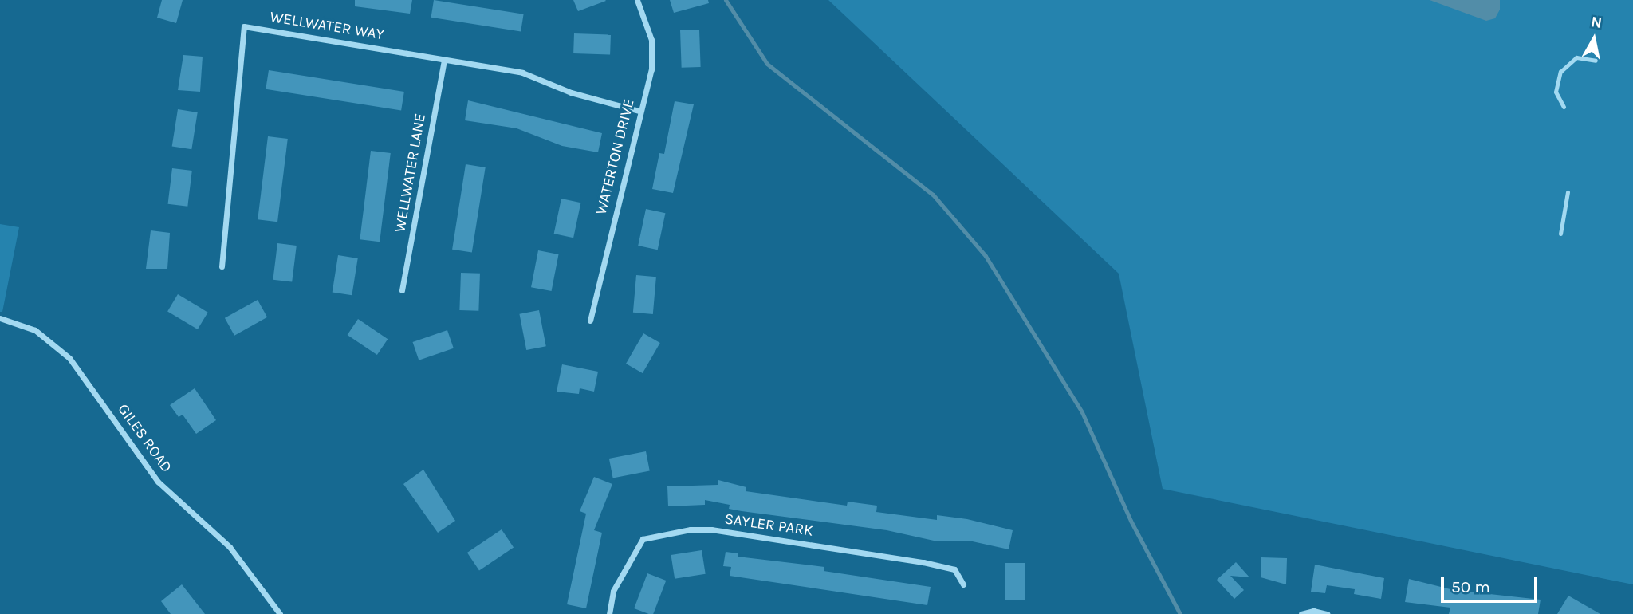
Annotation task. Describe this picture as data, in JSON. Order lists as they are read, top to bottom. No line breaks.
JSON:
{"streets":{"street":["WELLWATER WAY","WATERTON DRIVE","WELLWATER LANE","GILES ROAD","SAYLER PARK"]},"crossings":[["WELLWATER WAY","WATERTON DRIVE"],["WELLWATER WAY","WELLWATER LANE"]],"scale_bar":"50 m","north":"top"}
